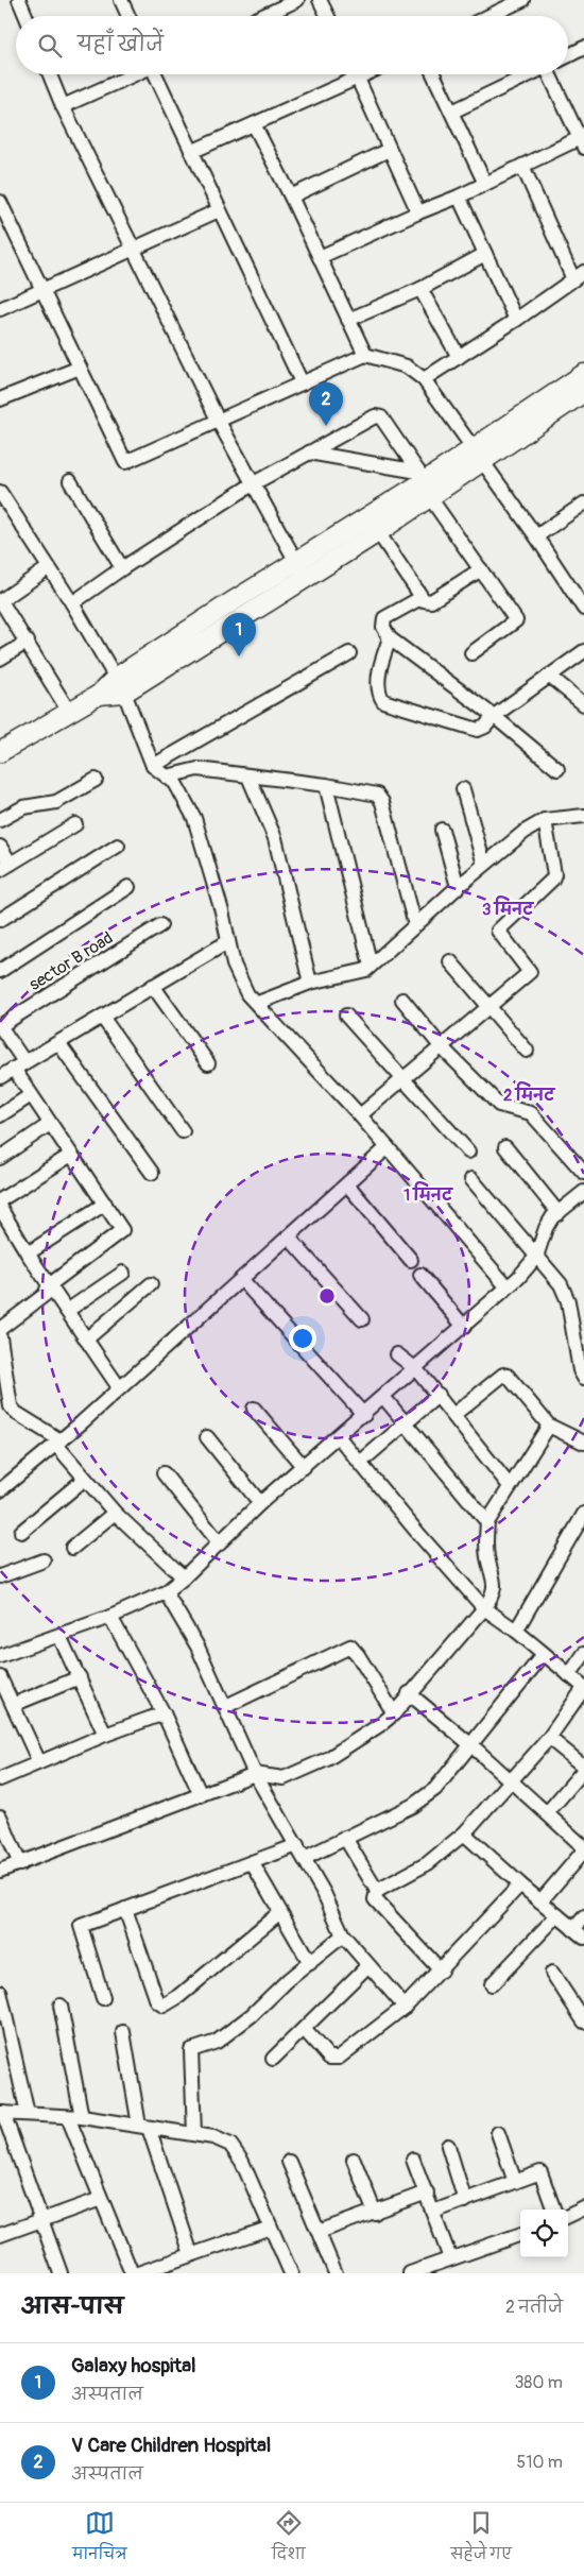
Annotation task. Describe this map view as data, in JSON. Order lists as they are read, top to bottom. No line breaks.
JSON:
{"streets":{"street":["sector B road"]},"page":{"search":"यहाँ खोजें","pins":["2","1"],"heading":["आस-पास","2 नतीजे"],"list":[{"mark":"1","name":"Galaxy hospital","note":"अस्पताल","value":"380 m"},{"mark":"2","name":"V Care Children Hospital","note":"अस्पताल","value":"510 m"}],"nav":["मानचित्र","दिशा","सहेजे गए"]},"rings":["3 मिनट","2 मिनट","1 मिनट"]}
